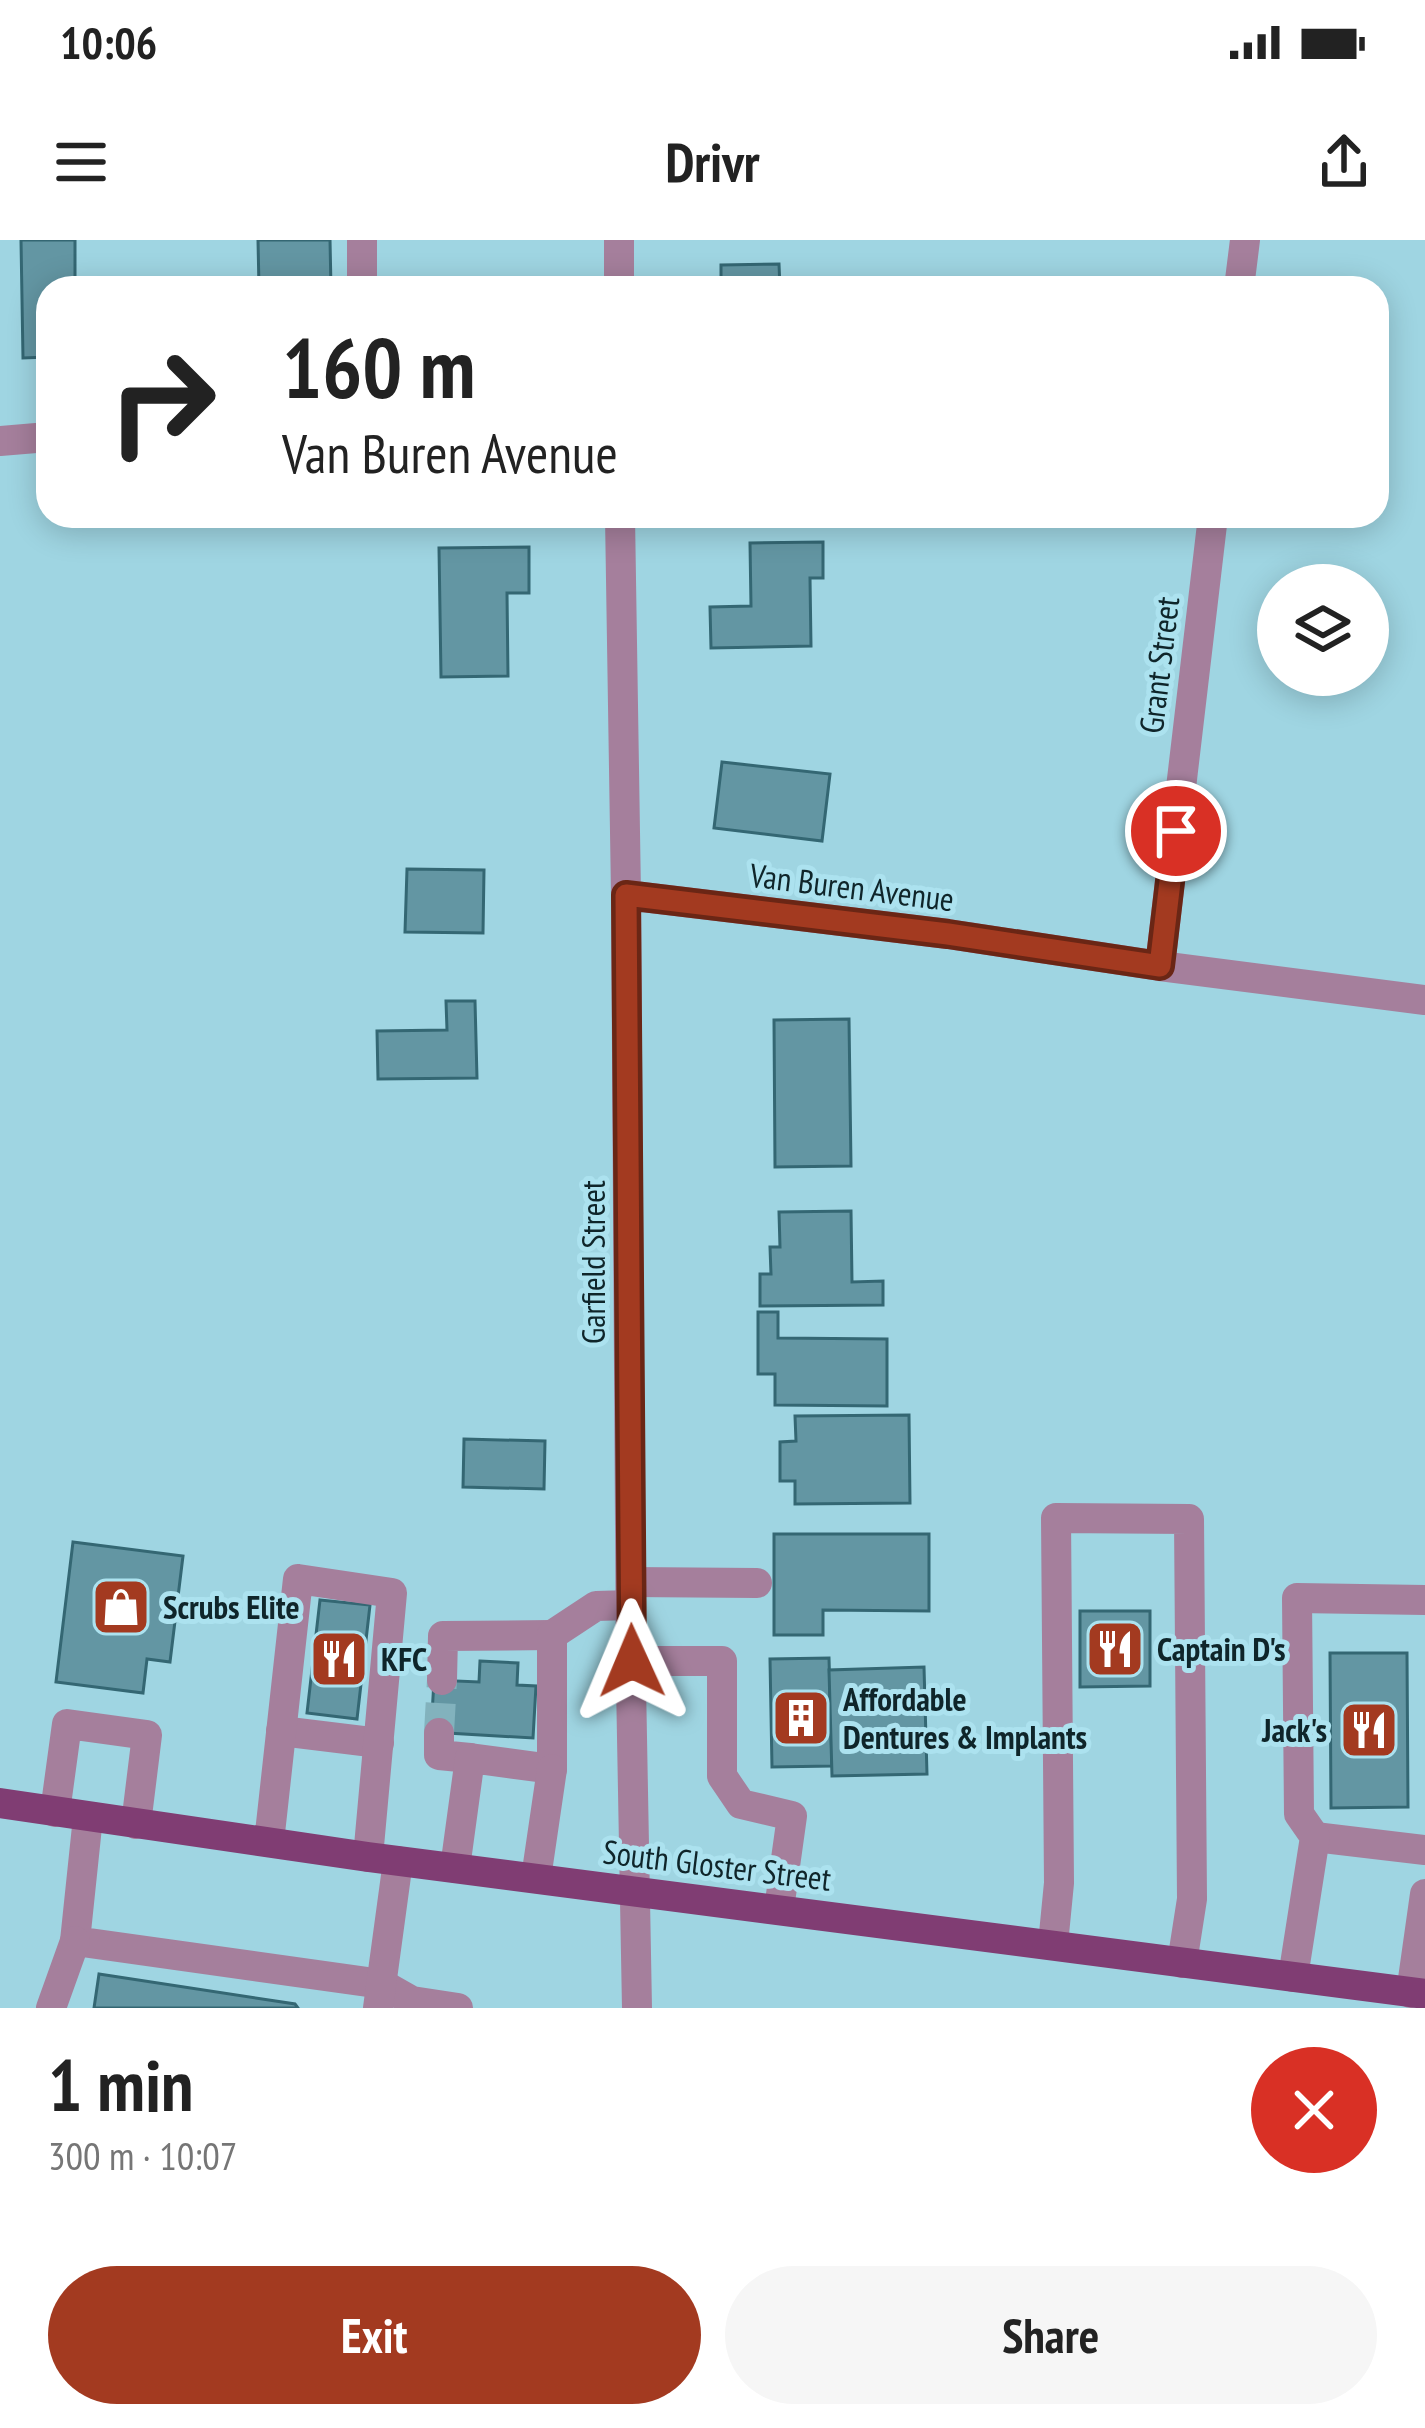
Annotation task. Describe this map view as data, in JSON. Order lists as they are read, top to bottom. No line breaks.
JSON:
{"streets":{"main road":["South Gloster Street"],"street":["Grant Street","Van Buren Avenue","Garfield Street"]},"crossings":[["Grant Street","Van Buren Avenue"],["Van Buren Avenue","Garfield Street"],["Garfield Street","South Gloster Street"]],"places":{"shop":["Scrubs Elite"],"restaurant":["Captain D's","KFC","Jack's"],"building":["Affordable Dentures & Implants"]},"page":{"status":"10:06","header":"Drivr","turn":["160 m","Van Buren Avenue"],"heading":["1 min","300 m · 10:07"],"buttons":["Exit","Share"]}}
